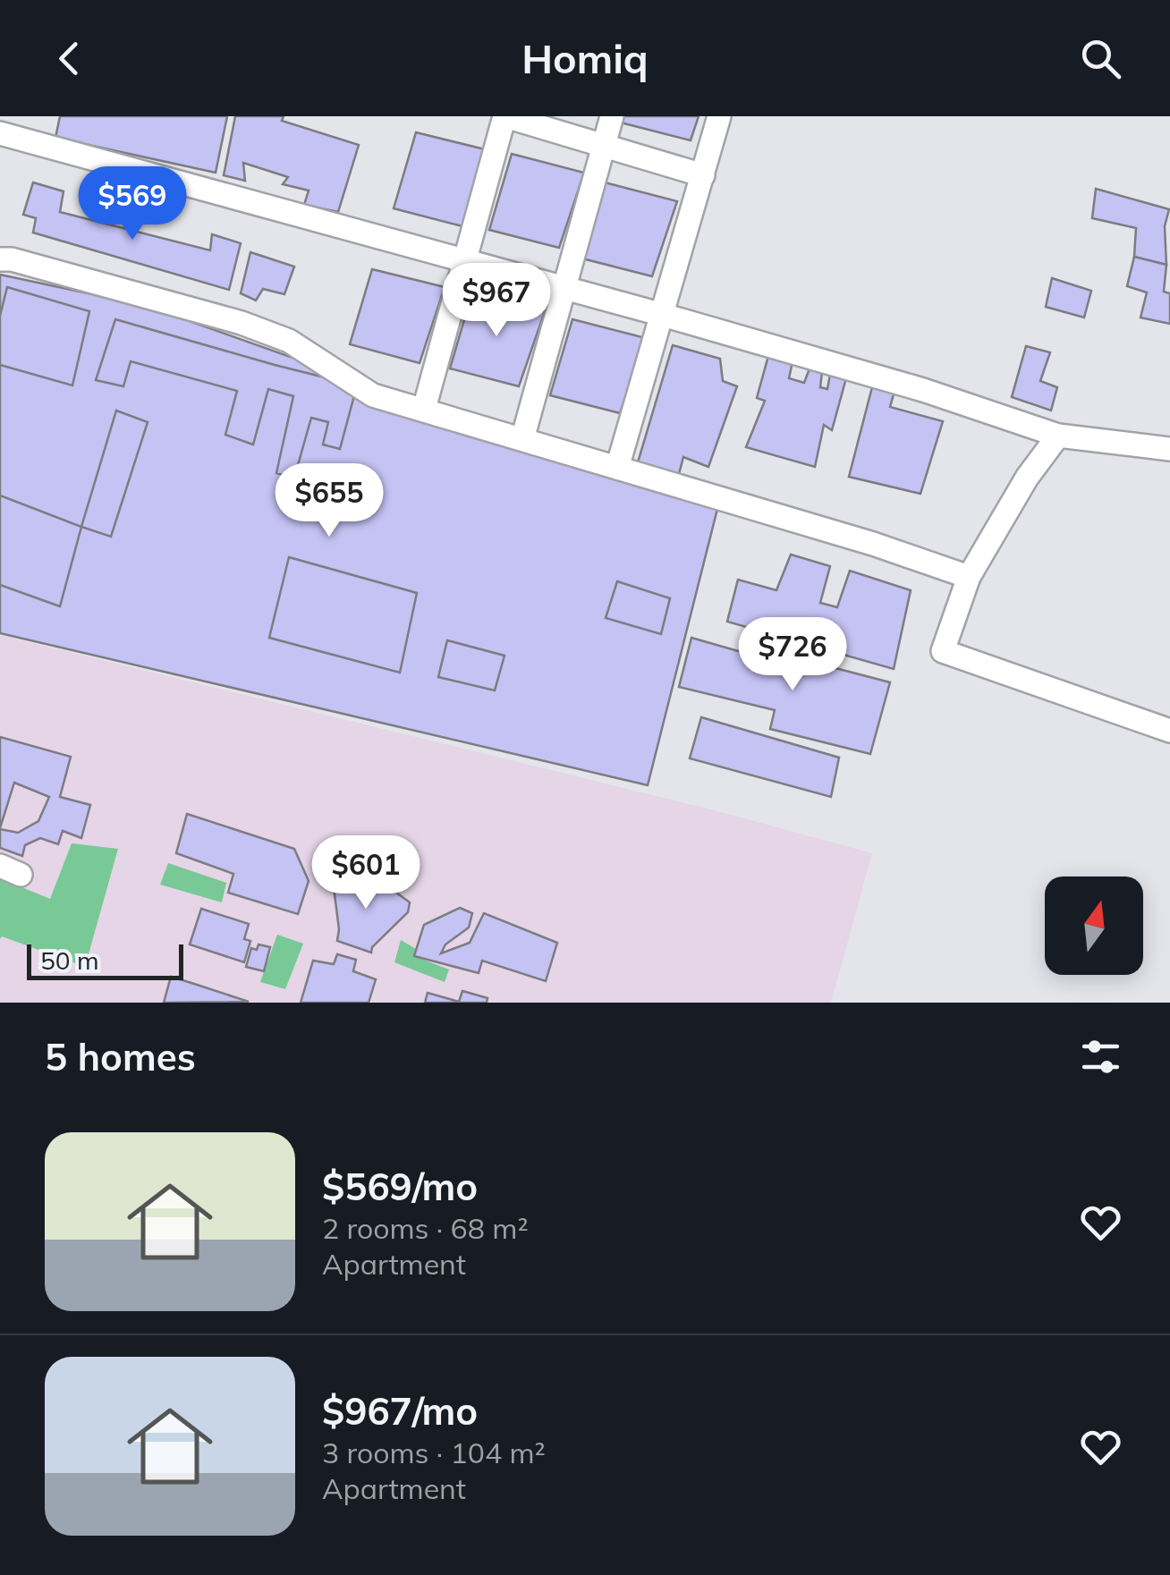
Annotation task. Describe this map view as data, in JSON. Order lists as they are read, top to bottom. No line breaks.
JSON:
{"scale_bar":"50 m","north":"top","page":{"header":"Homiq","price":["$569","$967","$655","$726","$601"],"scale":"50 m","heading":"5 homes","list":[{"name":"$569/mo","note":"2 rooms · 68 m² · Apartment"},{"name":"$967/mo","note":"3 rooms · 104 m² · Apartment"}]}}
